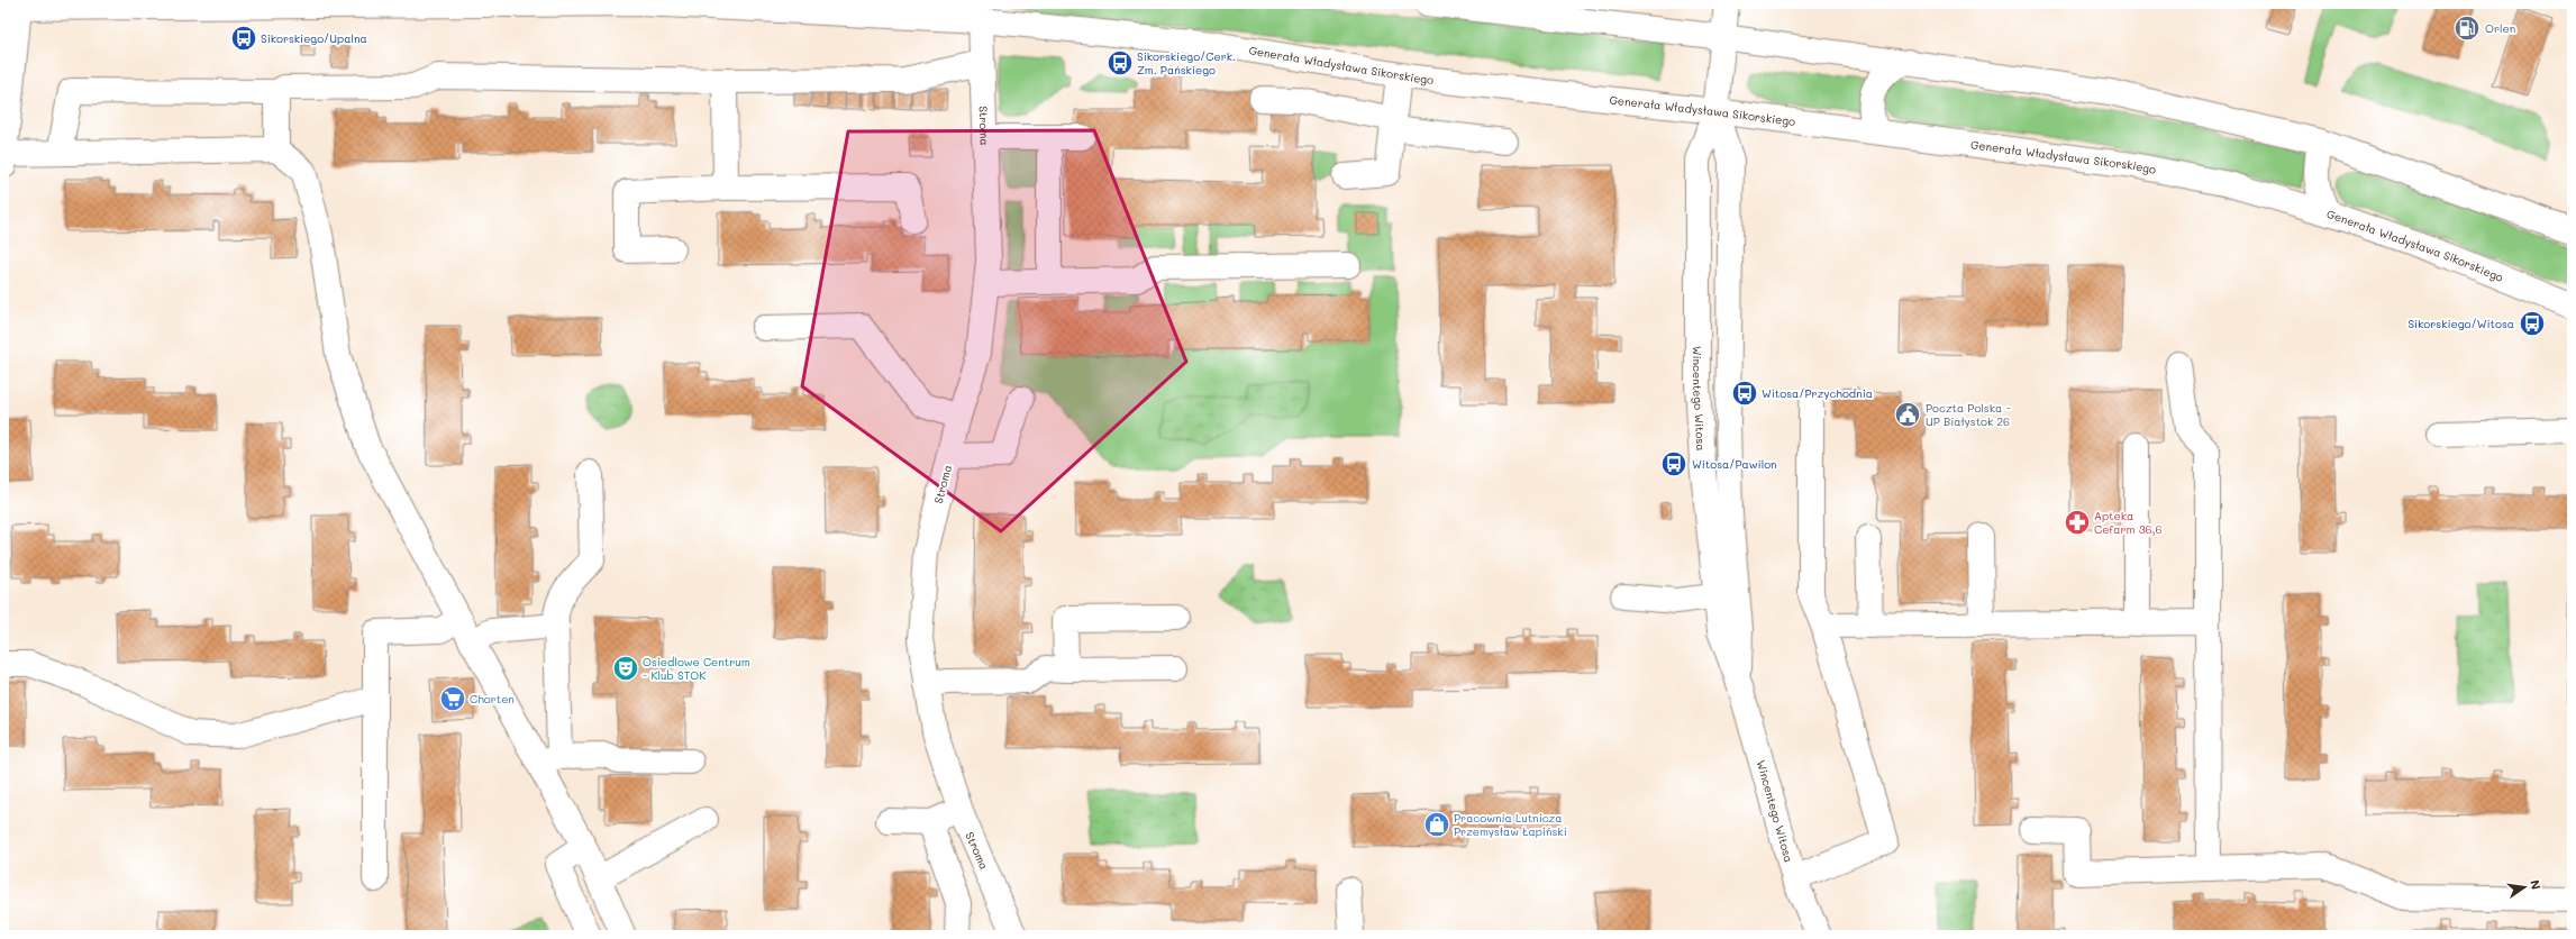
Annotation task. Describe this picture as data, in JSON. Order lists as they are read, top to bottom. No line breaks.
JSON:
{"streets":{"street":["Generała Władysława Sikorskiego","Stroma","Wincentego Witosa"]},"crossings":[["Generała Władysława Sikorskiego","Stroma"],["Generała Władysława Sikorskiego","Wincentego Witosa"]],"places":{"fuel station":["Orlen"],"bus stop":["Sikorskiego/Upalna","Sikorskiego/Cerk. Zm. Pańskiego","Sikorskiego/Witosa","Witosa/Przychodnia","Witosa/Pawilon"],"public building":["Poczta Polska - UP Białystok 26"],"pharmacy":["Apteka Cefarm 36,6"],"theatre":["Osiedlowe Centrum - Klub STOK"],"supermarket":["Chorten"],"shop":["Pracownia Lutnicza Przemysław Łapiński"]},"north":"right"}
